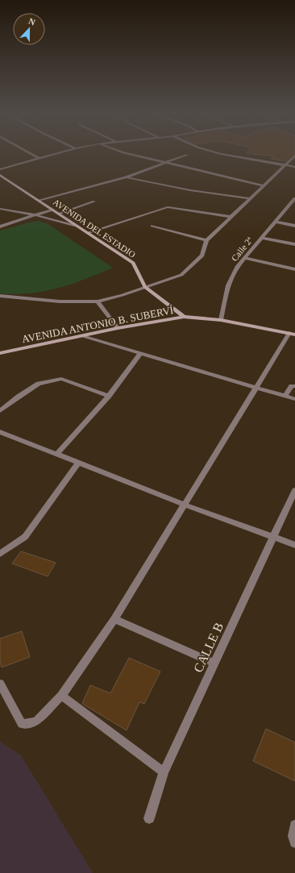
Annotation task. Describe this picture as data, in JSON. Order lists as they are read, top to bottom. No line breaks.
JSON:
{"streets":{"street":["AVENIDA DEL ESTADIO","Calle 2ª","AVENIDA ANTONIO B. SUBERVÍ","CALLE B"]},"crossings":[["AVENIDA DEL ESTADIO","AVENIDA ANTONIO B. SUBERVÍ"],["Calle 2ª","AVENIDA ANTONIO B. SUBERVÍ"]],"north":"top"}
